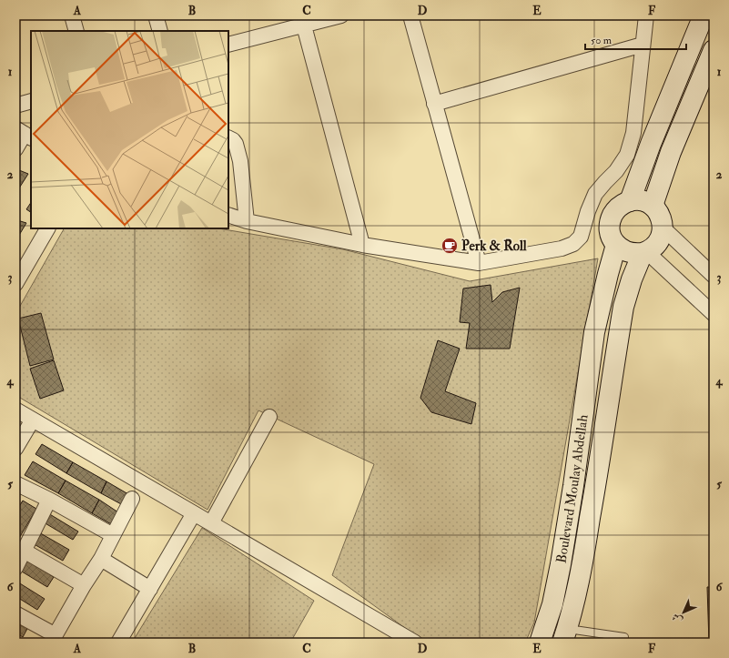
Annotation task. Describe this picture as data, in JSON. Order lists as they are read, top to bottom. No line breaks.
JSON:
{"streets":{"main road":["Boulevard Moulay Abdellah"]},"places":{"cafe":["Perk & Roll"]},"scale_bar":"50 m","north":"bottom left","grid":{"columns":["A","B","C","D","E","F"],"rows":["1","2","3","4","5","6"]}}
